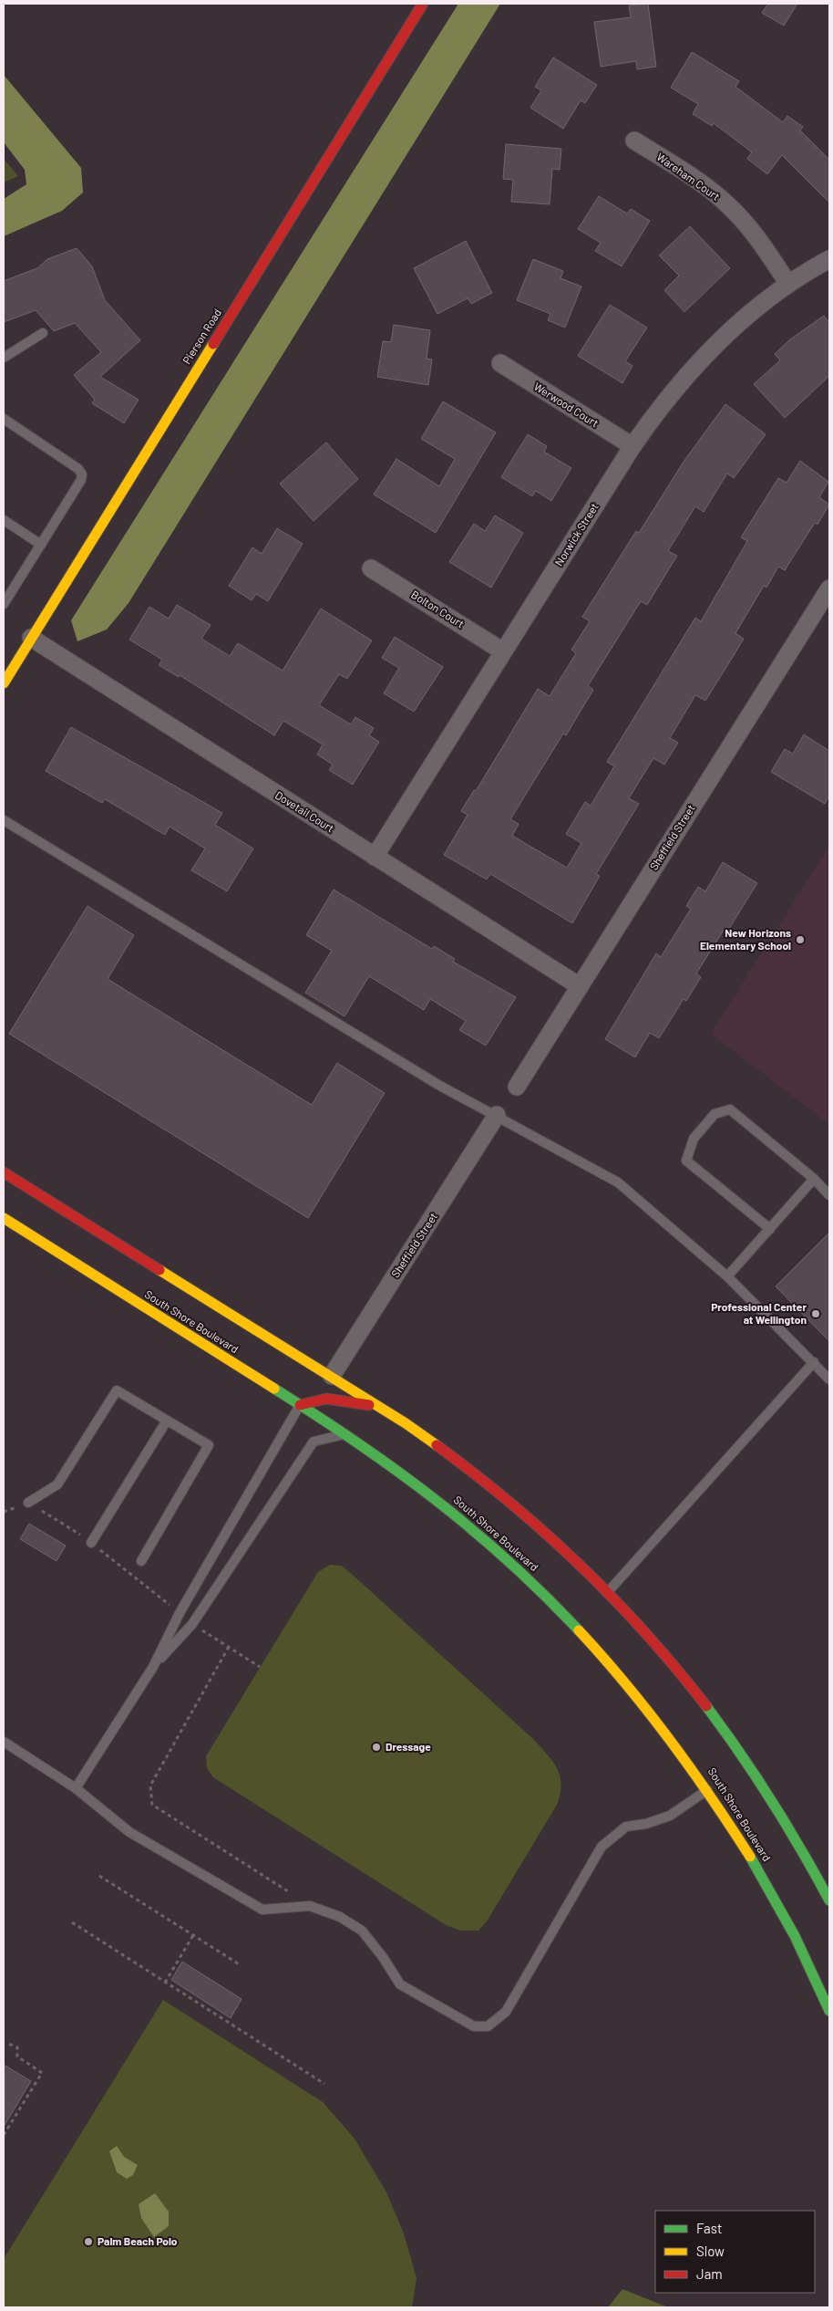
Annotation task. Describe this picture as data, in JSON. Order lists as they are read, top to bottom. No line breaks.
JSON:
{"streets":{"street":["Wareham Court","Pierson Road","Werwood Court","Norwick Street","Bolton Court","Dovetail Court","Sheffield Street","South Shore Boulevard"]},"crossings":[["Wareham Court","Norwick Street"],["Pierson Road","Dovetail Court"],["Werwood Court","Norwick Street"],["Norwick Street","Bolton Court"],["Norwick Street","Dovetail Court"],["Dovetail Court","Sheffield Street"]],"places":["New Horizons Elementary School","Professional Center at Wellington","Dressage","Palm Beach Polo"],"legend":["Fast","Slow","Jam"]}
